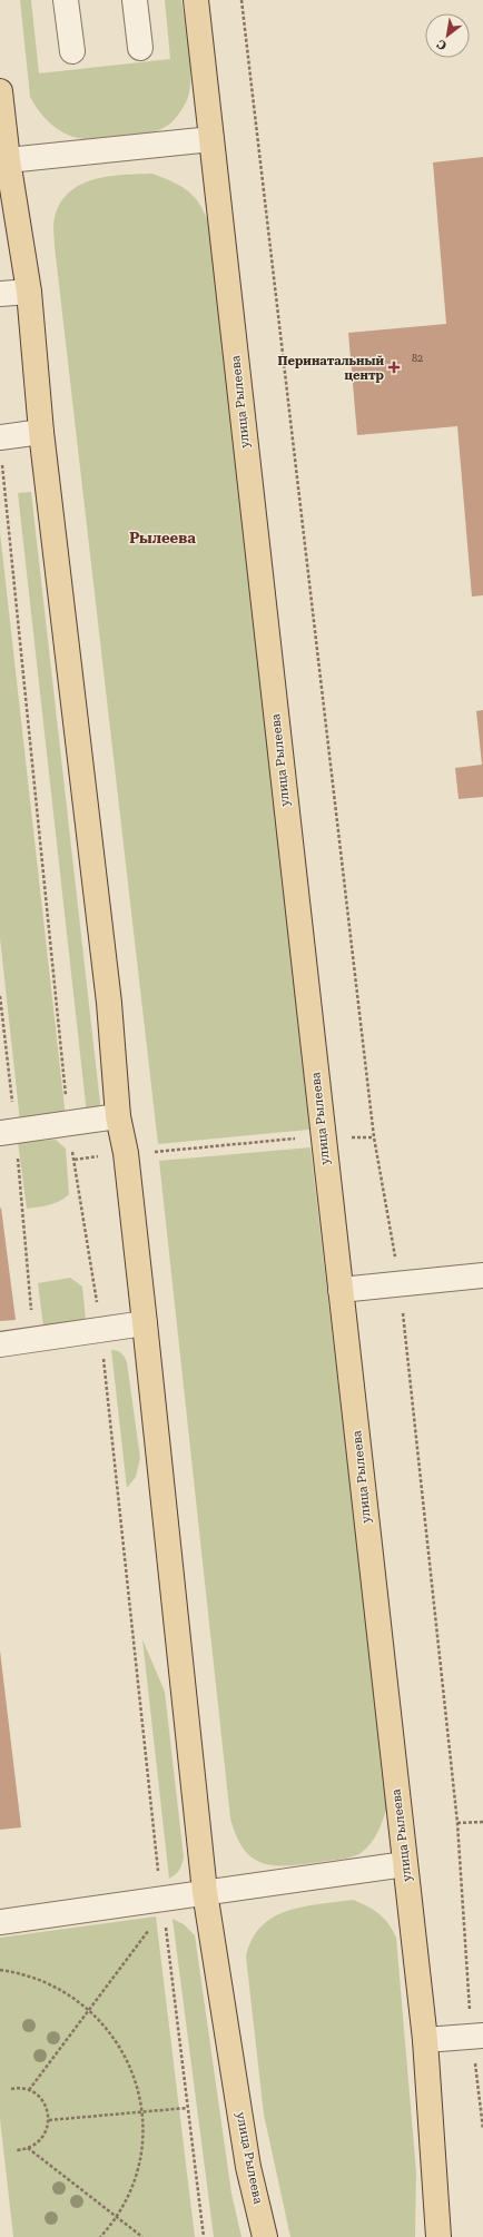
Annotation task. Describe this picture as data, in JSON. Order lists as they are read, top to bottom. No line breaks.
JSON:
{"streets":{"main road":["улица Рылеева"]},"districts":["Рылеева"],"places":{"health":["Перинатальный центр"]},"house_numbers":["82"],"north":"bottom left"}
